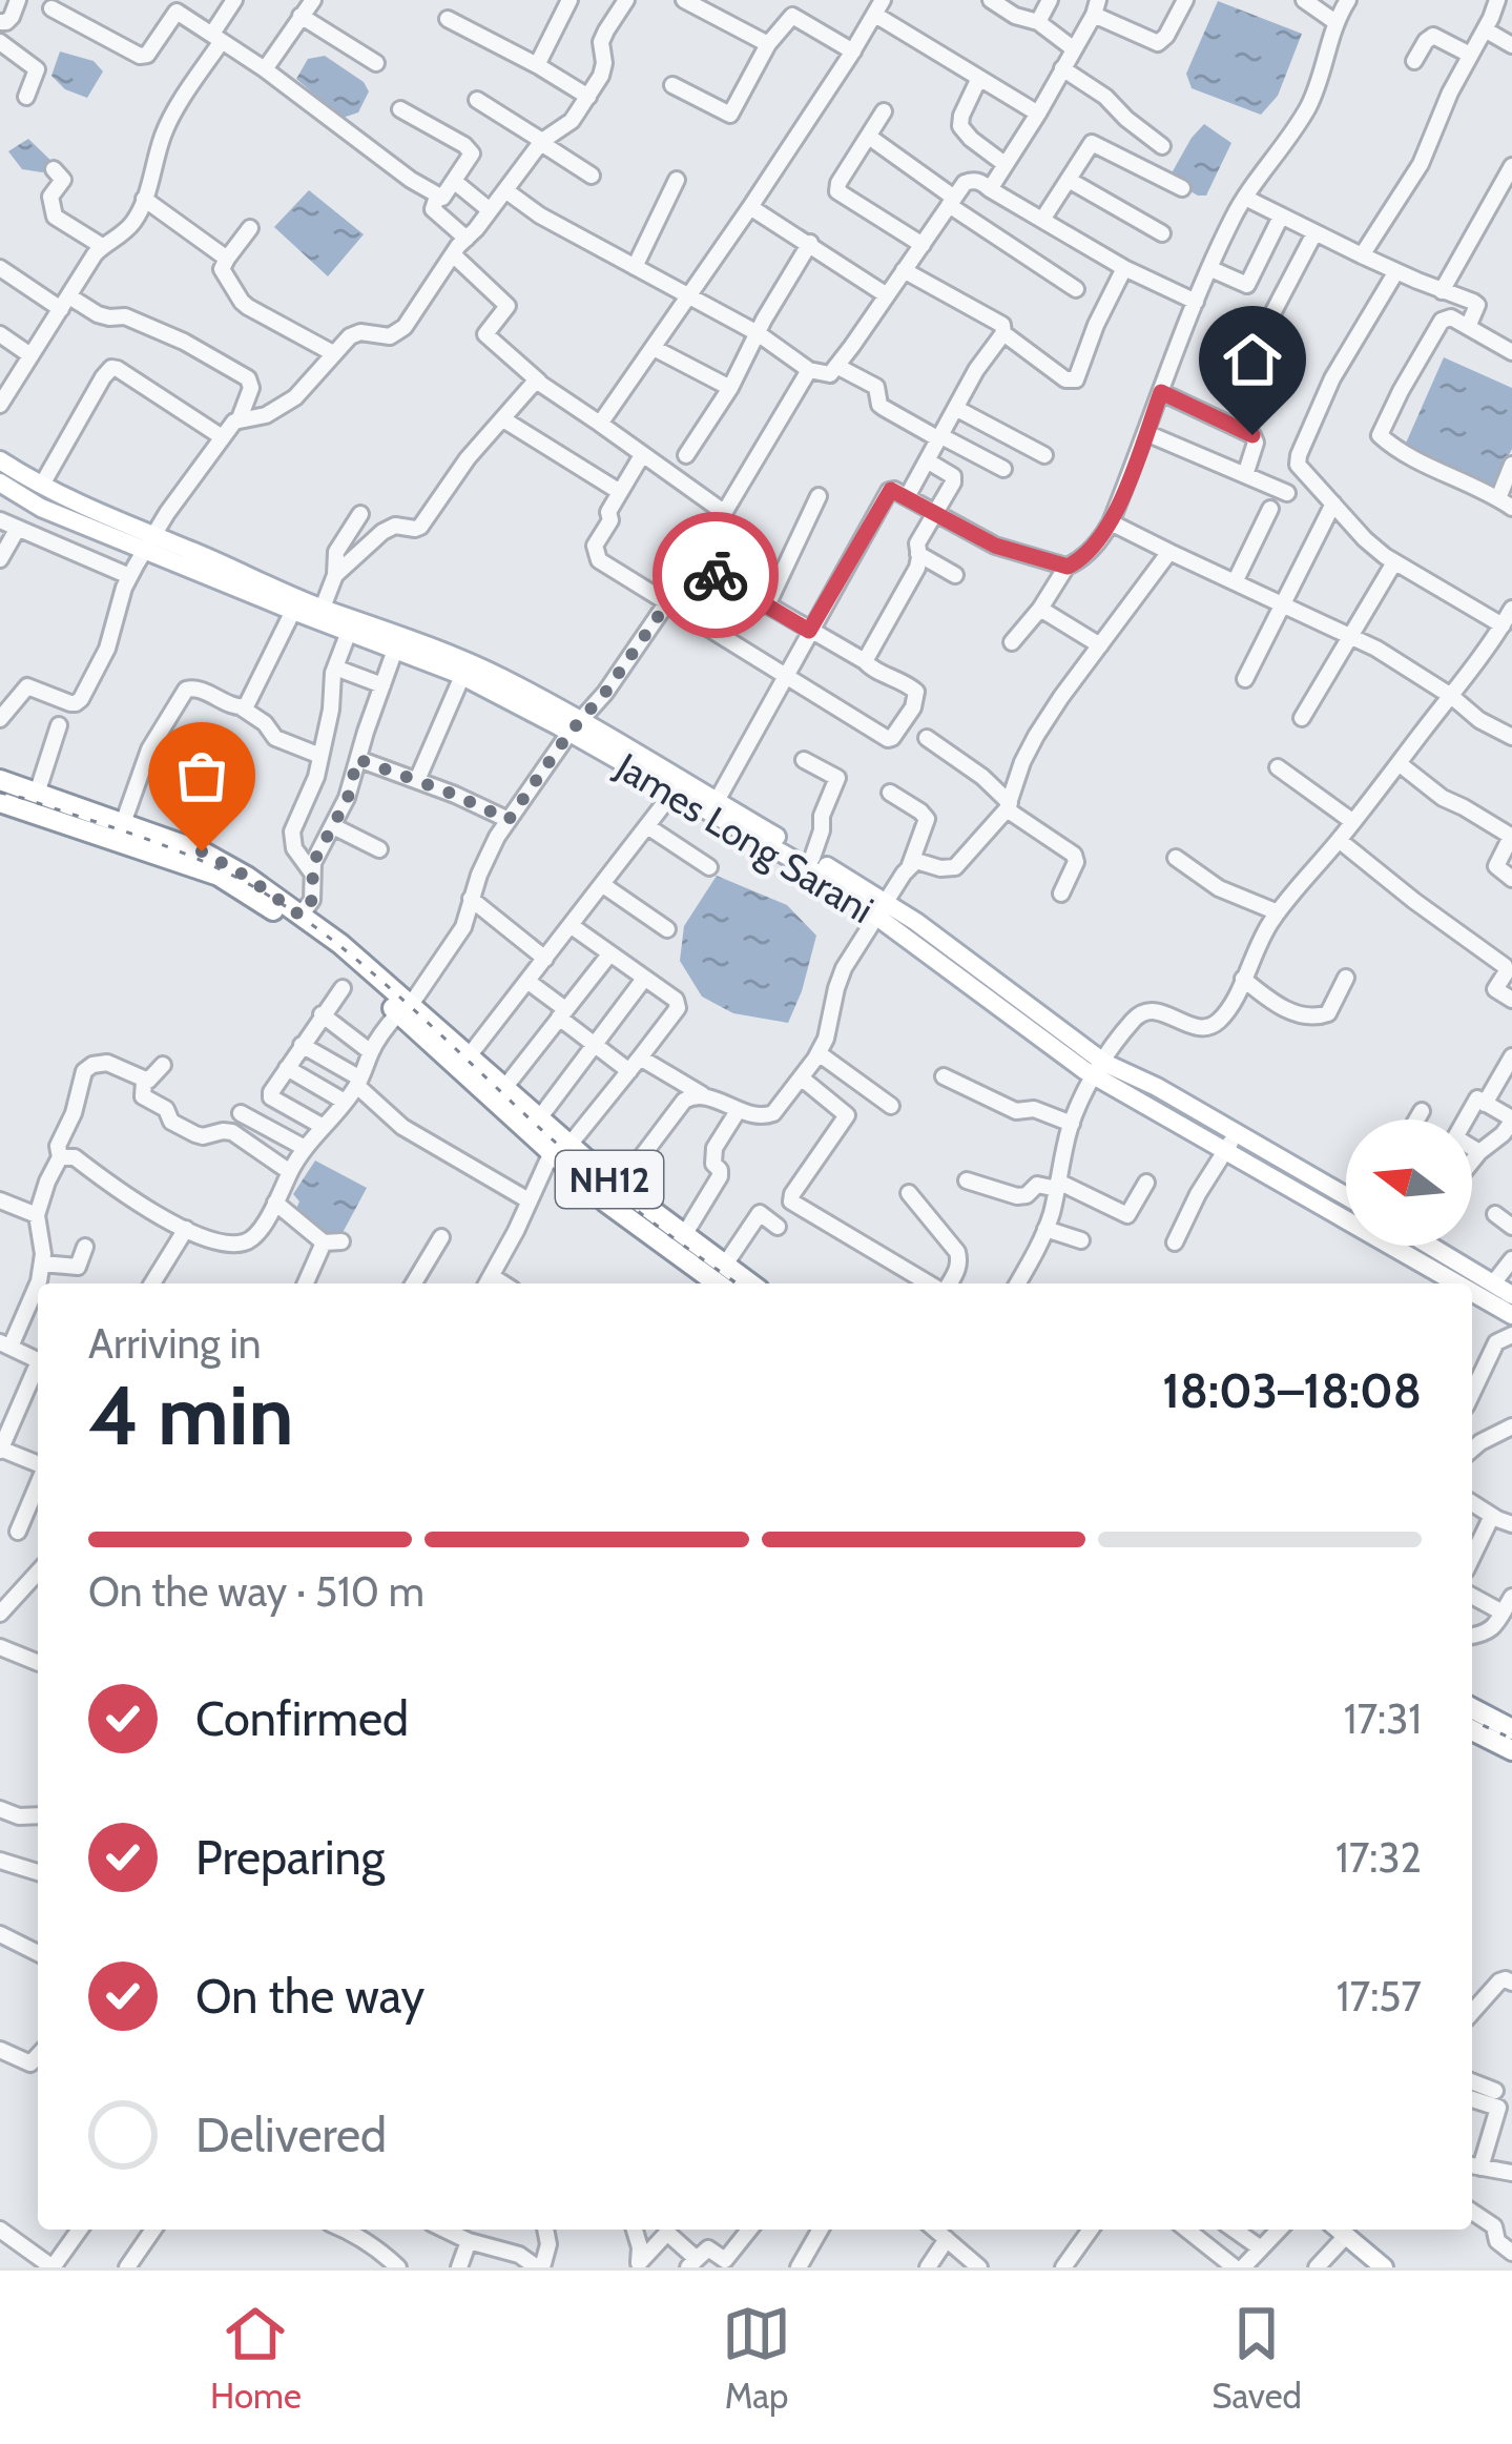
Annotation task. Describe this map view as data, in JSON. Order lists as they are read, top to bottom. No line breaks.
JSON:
{"streets":{"highway":["NH12"],"main road":["James Long Sarani"]},"north":"left","page":{"heading":["4 min","Arriving in","18:03–18:08"],"bar":"On the way · 510 m","list":[["Confirmed","17:31"],["Preparing","17:32"],["On the way","17:57"],"Delivered"],"tabs":["Home","Map","Saved"]}}
